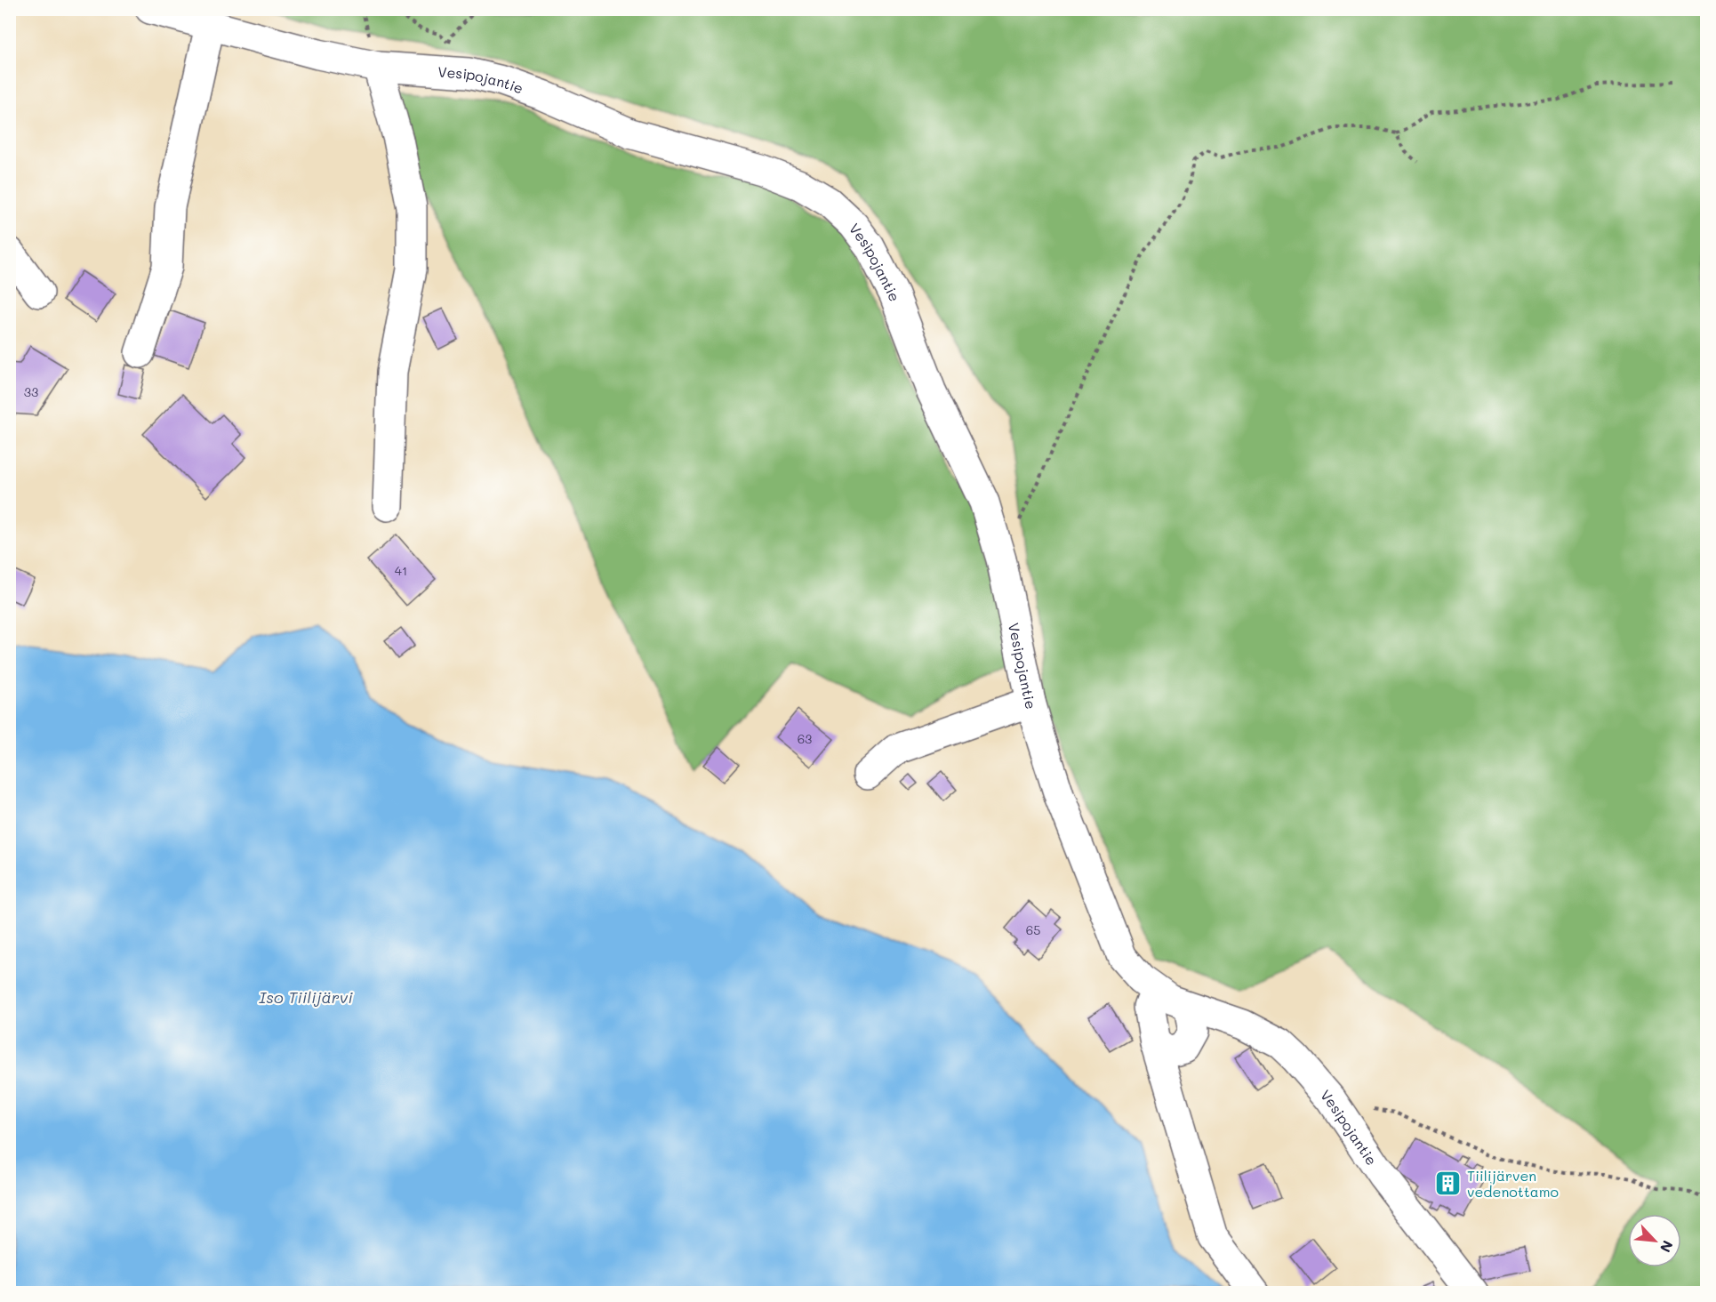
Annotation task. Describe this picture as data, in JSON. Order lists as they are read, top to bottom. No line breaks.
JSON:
{"streets":{"street":["Vesipojantie"]},"water":["Iso Tiilijärvi"],"places":{"building":["Tiilijärven vedenottamo"]},"house_numbers":["33","41","63","65"],"north":"bottom right"}
